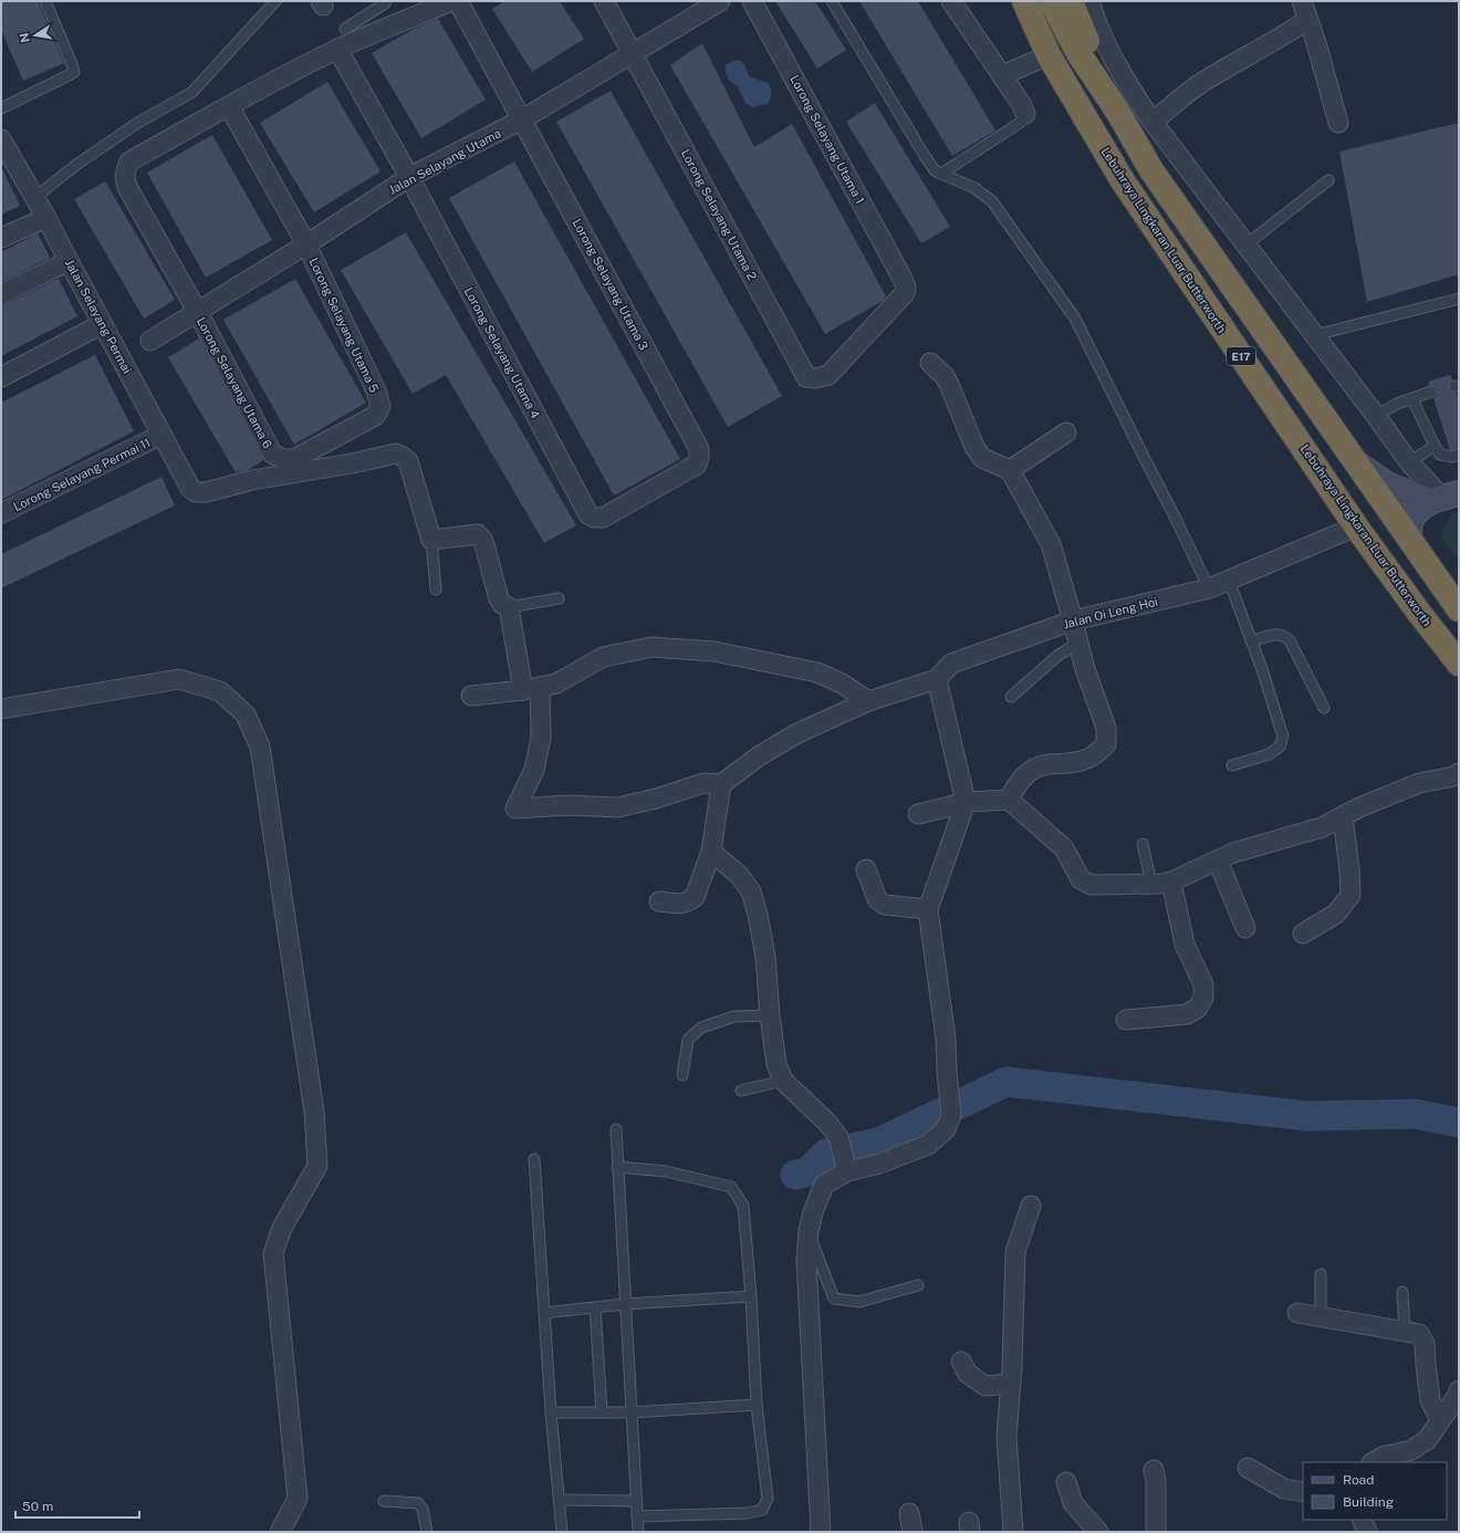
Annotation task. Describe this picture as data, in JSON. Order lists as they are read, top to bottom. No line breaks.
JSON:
{"streets":{"highway":["Lebuhraya Lingkaran Luar Butterworth","E17"],"street":["Lorong Selayang Utama 1","Jalan Selayang Utama","Lorong Selayang Utama 2","Lorong Selayang Utama 3","Jalan Selayang Permai","Lorong Selayang Utama 5","Lorong Selayang Utama 4","Lorong Selayang Utama 6","Lorong Selayang Permai 11","Jalan Oi Leng Hoi"]},"crossings":[["Lorong Selayang Utama 1","Lorong Selayang Utama 2"],["Jalan Selayang Utama","Lorong Selayang Utama 2"],["Jalan Selayang Utama","Lorong Selayang Utama 3"],["Jalan Selayang Utama","Lorong Selayang Utama 5"],["Jalan Selayang Utama","Lorong Selayang Utama 4"],["Jalan Selayang Utama","Lorong Selayang Utama 6"],["Lebuhraya Lingkaran Luar Butterworth","Jalan Oi Leng Hoi"],["Lorong Selayang Utama 3","Lorong Selayang Utama 4"],["Jalan Selayang Permai","Lorong Selayang Permai 11"],["Lorong Selayang Utama 5","Lorong Selayang Utama 6"]],"legend":["Road","Building"],"scale_bar":"50 m","north":"left"}
